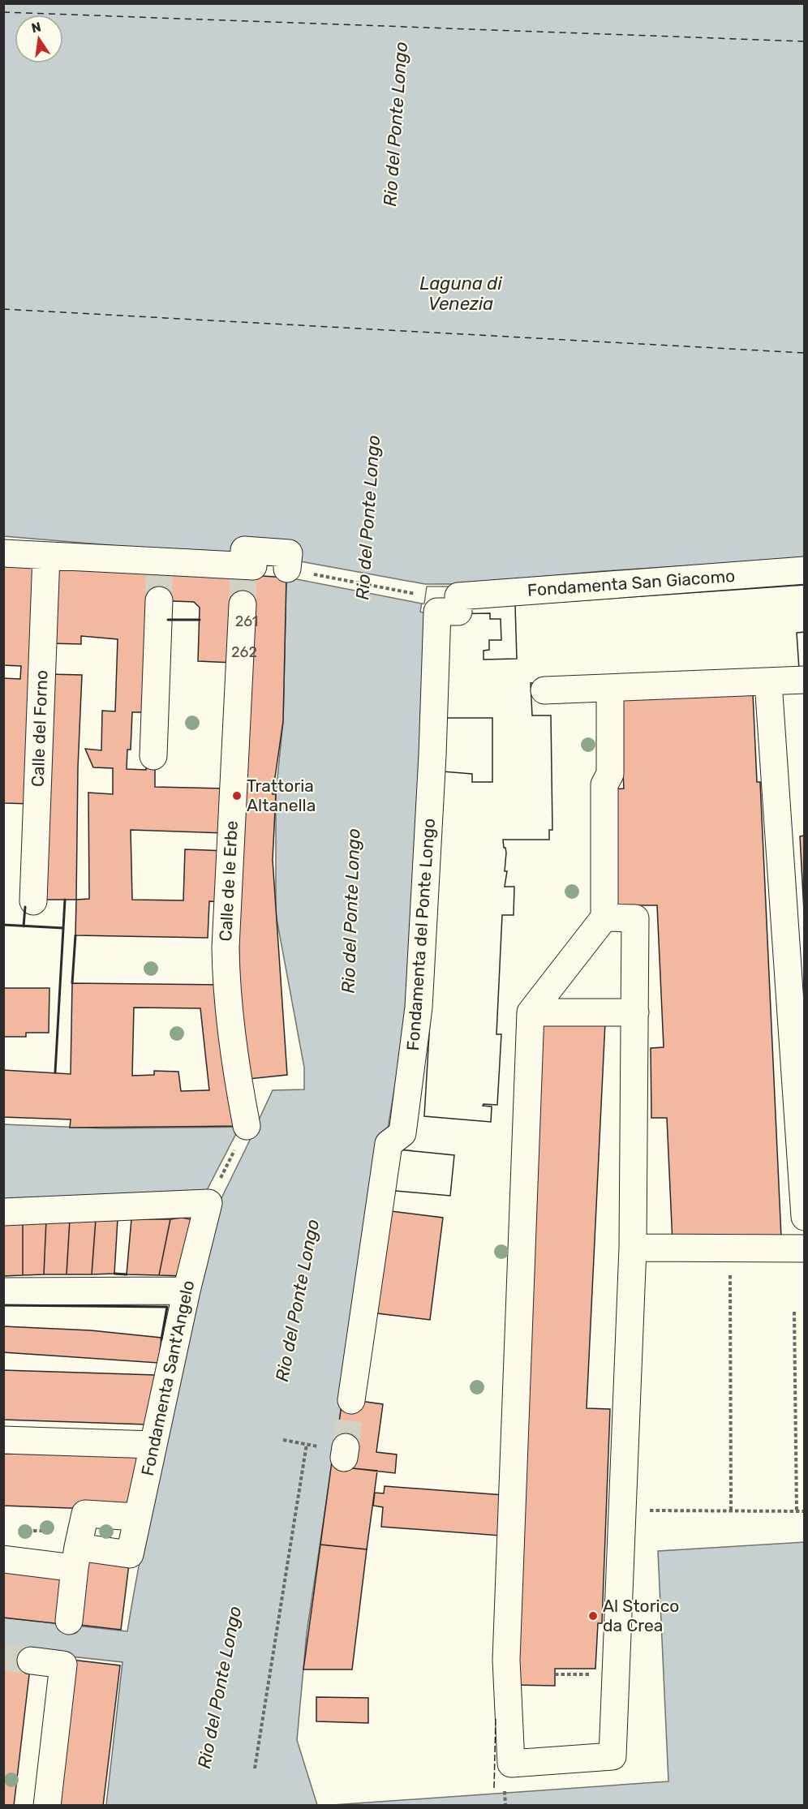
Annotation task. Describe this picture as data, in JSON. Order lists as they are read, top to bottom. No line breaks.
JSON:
{"streets":{"street":["Fondamenta San Giacomo","Calle del Forno","Calle de le Erbe","Fondamenta del Ponte Longo","Fondamenta Sant'Angelo"]},"crossings":[["Fondamenta San Giacomo","Fondamenta del Ponte Longo"]],"water":["Rio del Ponte Longo","Laguna di Venezia"],"places":["Trattoria Altanella","Al Storico da Crea"],"house_numbers":["261","262"],"north":"top"}
